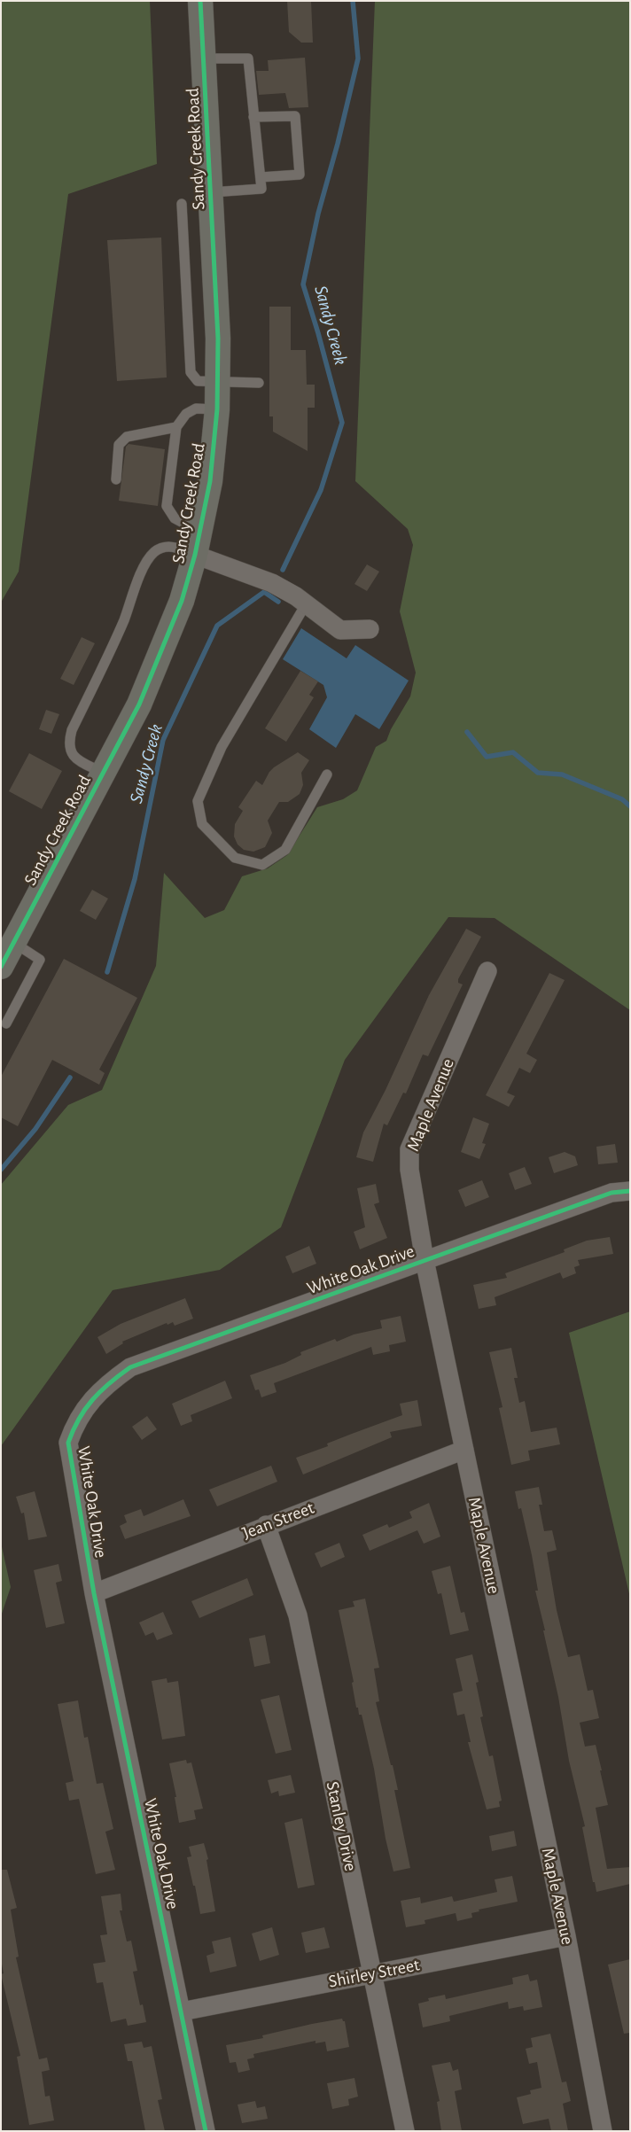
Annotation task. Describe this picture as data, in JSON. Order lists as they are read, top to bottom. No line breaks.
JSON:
{"streets":{"main road":["Sandy Creek Road"],"street":["Maple Avenue","White Oak Drive","Jean Street","Stanley Drive","Shirley Street"]},"crossings":[["Maple Avenue","White Oak Drive"],["Maple Avenue","Jean Street"],["Maple Avenue","Shirley Street"],["White Oak Drive","Jean Street"],["White Oak Drive","Shirley Street"],["Jean Street","Stanley Drive"],["Stanley Drive","Shirley Street"]],"water":["Sandy Creek"]}
